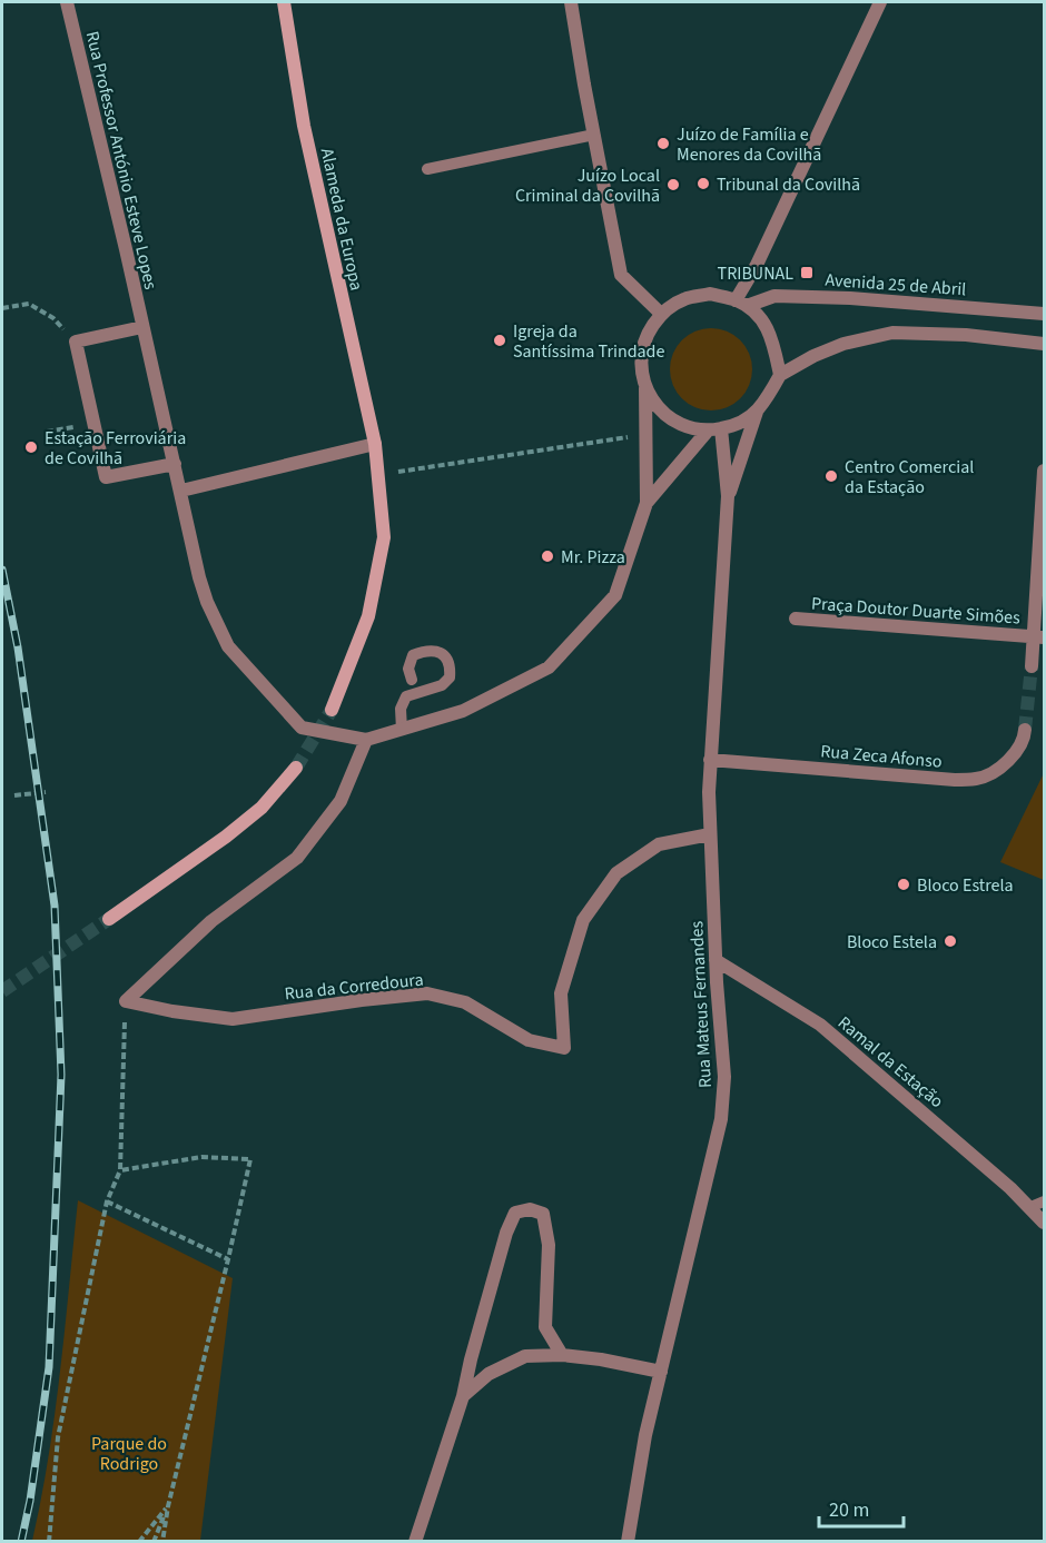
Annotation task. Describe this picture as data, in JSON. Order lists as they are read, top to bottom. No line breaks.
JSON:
{"streets":{"main road":["Alameda da Europa"],"street":["Rua Professor António Esteve Lopes","Avenida 25 de Abril","Praça Doutor Duarte Simões","Rua Zeca Afonso","Rua da Corredoura","Rua Mateus Fernandes","Ramal da Estação"]},"crossings":[["Avenida 25 de Abril","Rua Mateus Fernandes"],["Rua Zeca Afonso","Rua Mateus Fernandes"],["Rua da Corredoura","Rua Mateus Fernandes"],["Rua Mateus Fernandes","Ramal da Estação"]],"parks":["Parque do Rodrigo"],"places":{"other":["Juízo de Família e Menores da Covilhã","Tribunal da Covilhã","Juízo Local Criminal da Covilhã","Igreja da Santíssima Trindade","Estação Ferroviária de Covilhã","Centro Comercial da Estação","Mr. Pizza","Bloco Estrela","Bloco Estela"],"transit":["TRIBUNAL"]},"scale_bar":"20 m"}
